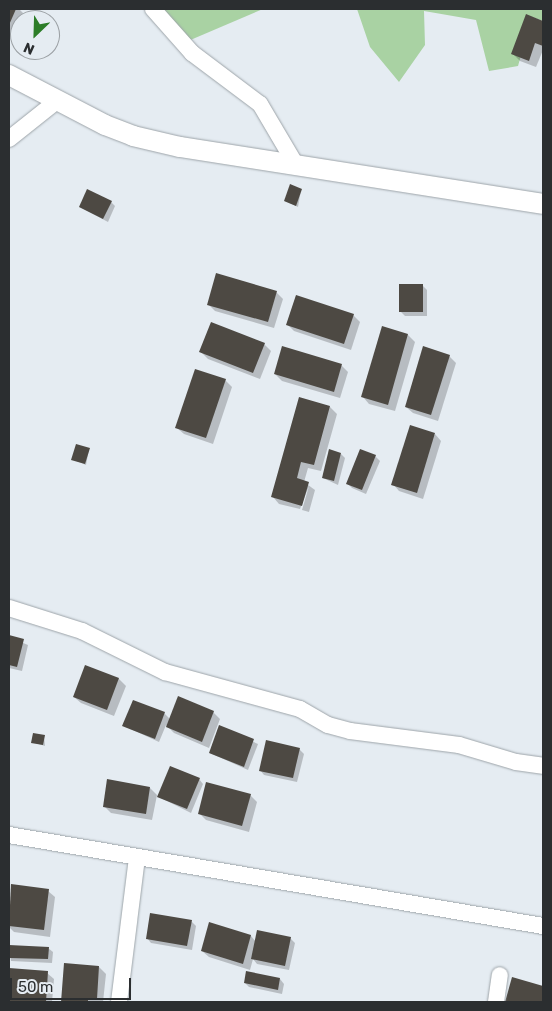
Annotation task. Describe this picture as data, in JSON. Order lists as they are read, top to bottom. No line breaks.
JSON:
{"scale_bar":"50 m","north":"bottom left"}
